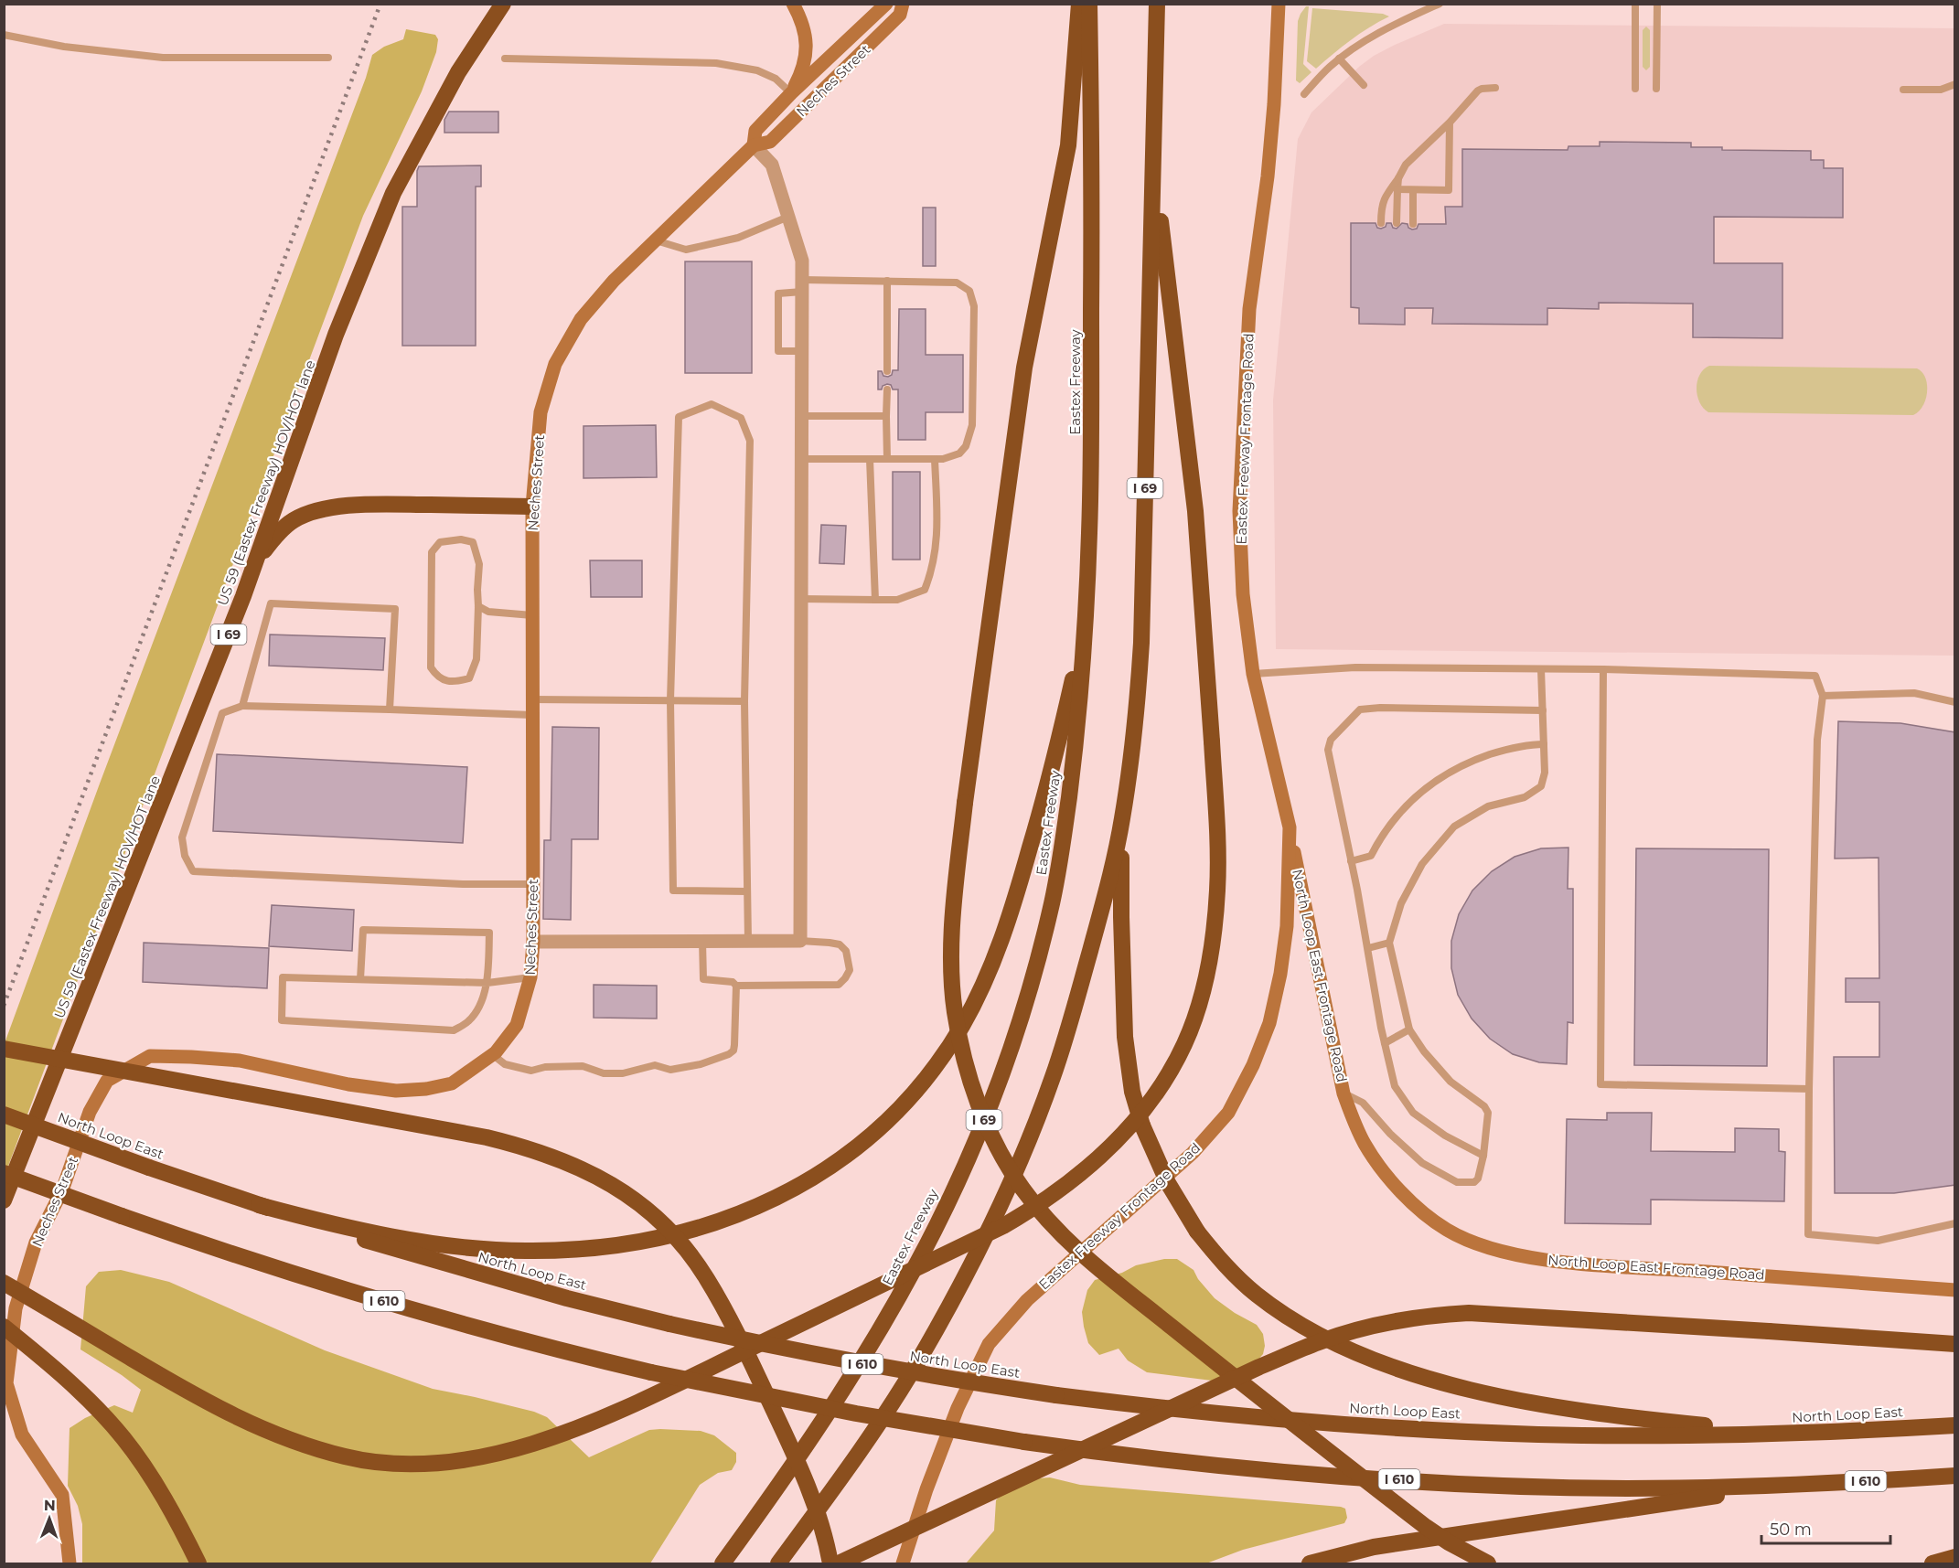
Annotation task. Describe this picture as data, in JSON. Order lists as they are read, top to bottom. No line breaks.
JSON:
{"streets":{"highway":["Eastex Freeway","US 59 (Eastex Freeway) HOV/HOT lane","I 69","North Loop East","I 610"],"main road":["Neches Street","Eastex Freeway Frontage Road","North Loop East Frontage Road"]},"crossings":[["Eastex Freeway Frontage Road","North Loop East Frontage Road"]],"scale_bar":"50 m","north":"top"}
